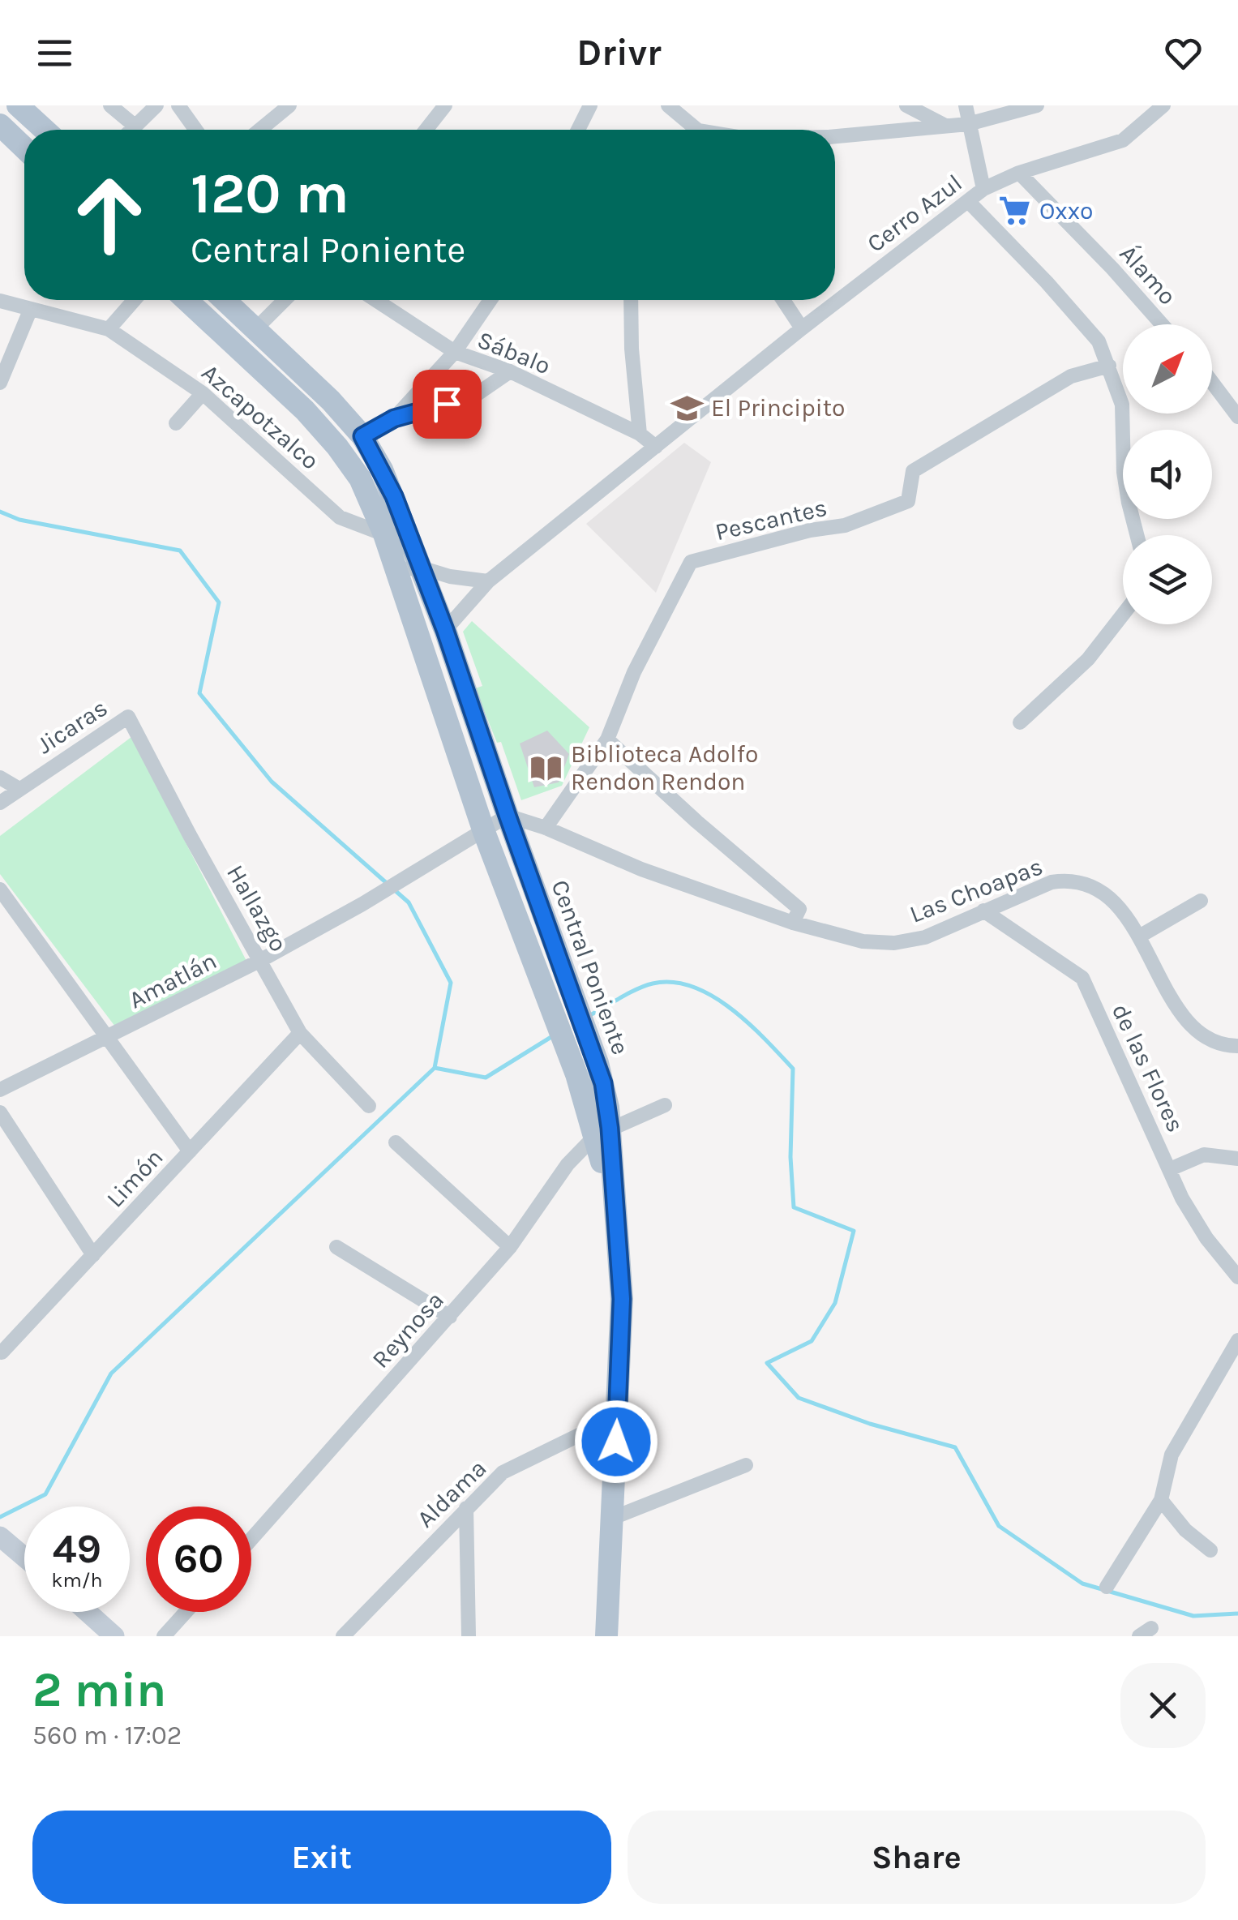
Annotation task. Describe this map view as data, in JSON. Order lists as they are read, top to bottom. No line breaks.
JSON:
{"streets":{"main road":["Central Poniente"],"street":["Cerro Azul","Álamo","Sábalo","Azcapotzalco","Pescantes","Jicaras","Las Choapas","Hallazgo","Amatlán","de las Flores","Limón","Reynosa","Aldama"]},"crossings":[["Cerro Azul","Álamo"],["Cerro Azul","Sábalo"],["Cerro Azul","Central Poniente"],["Azcapotzalco","Central Poniente"],["Pescantes","Las Choapas"],["Jicaras","Hallazgo"],["Las Choapas","Central Poniente"],["Las Choapas","de las Flores"],["Hallazgo","Amatlán"],["Hallazgo","Limón"],["Central Poniente","Amatlán"],["Central Poniente","Reynosa"],["Central Poniente","Aldama"]],"places":{"supermarket":["Oxxo"],"school or university":["El Principito"],"library":["Biblioteca Adolfo Rendon Rendon"]},"north":"top right","page":{"header":"Drivr","turn":["120 m","Central Poniente"],"speed":"49 km/h","limit":"60","heading":["2 min","560 m · 17:02"],"buttons":["Exit","Share"]}}
